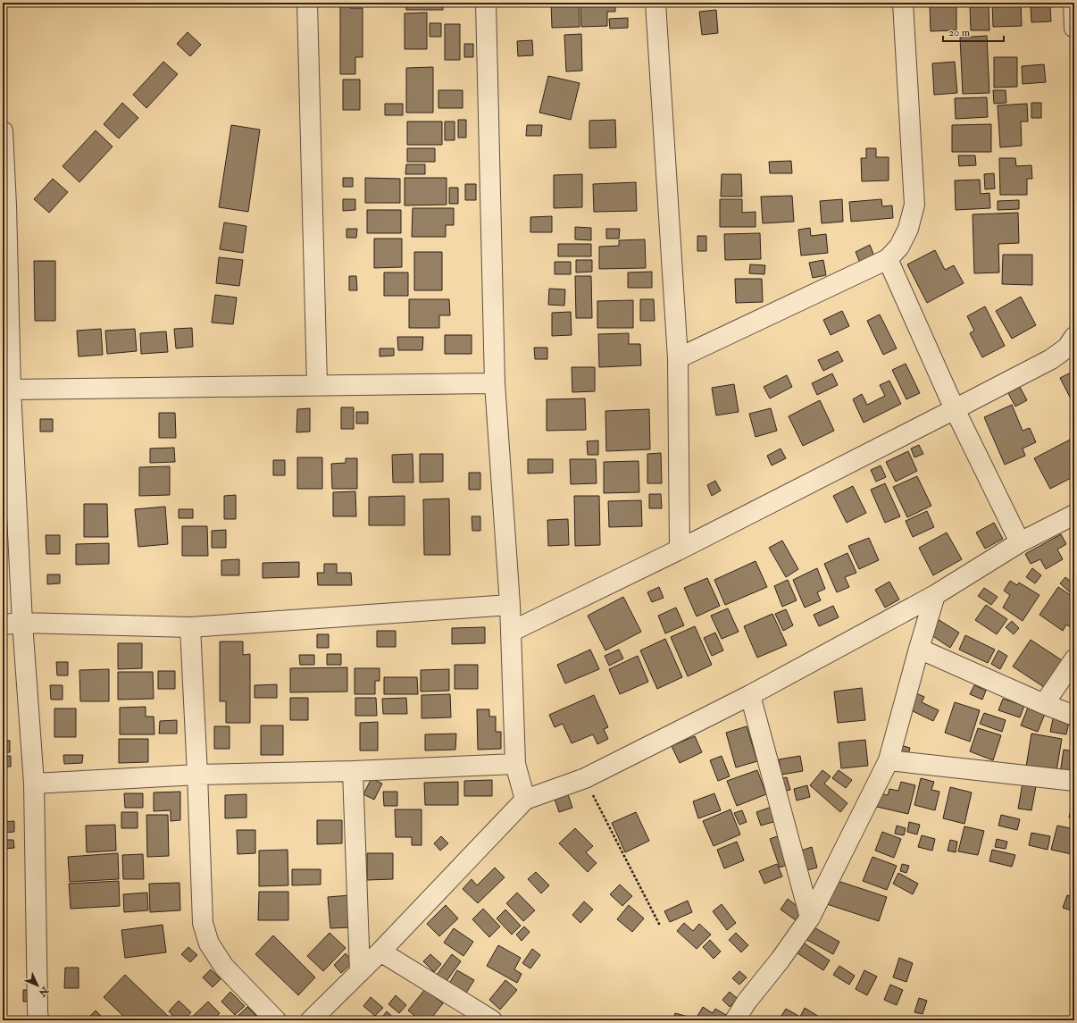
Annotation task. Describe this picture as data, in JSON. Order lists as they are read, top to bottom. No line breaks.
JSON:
{"scale_bar":"20 m","north":"bottom right"}
